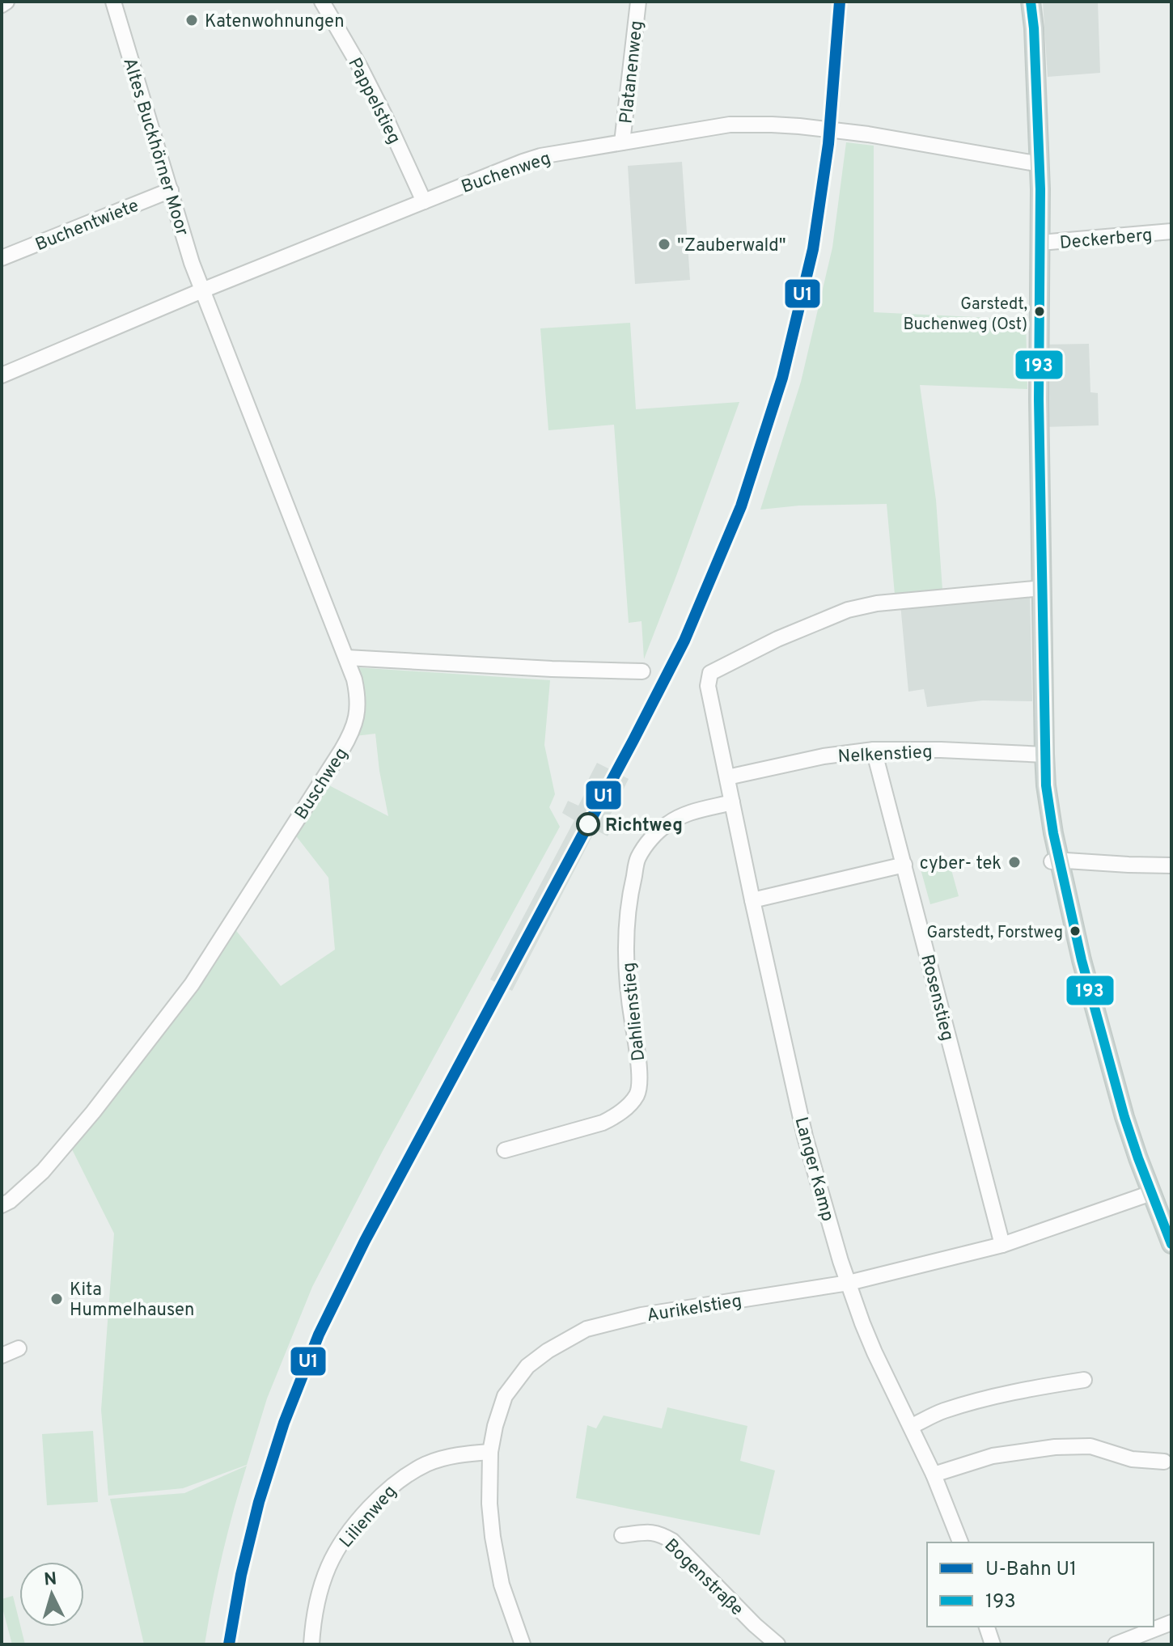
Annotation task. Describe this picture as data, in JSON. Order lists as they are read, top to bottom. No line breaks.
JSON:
{"streets":{"street":["Platanenweg","Pappelstieg","Altes Buckhörner Moor","Buchenweg","Buchentwiete","Deckerberg","Nelkenstieg","Buschweg","Rosenstieg","Dahlienstieg","Langer Kamp","Aurikelstieg","Lilienweg","Bogenstraße"]},"crossings":[["Platanenweg","Buchenweg"],["Pappelstieg","Buchenweg"],["Altes Buckhörner Moor","Buchenweg"],["Altes Buckhörner Moor","Buchentwiete"],["Altes Buckhörner Moor","Buschweg"],["Buchenweg","Buschweg"],["Nelkenstieg","Rosenstieg"],["Nelkenstieg","Langer Kamp"],["Rosenstieg","Aurikelstieg"],["Dahlienstieg","Langer Kamp"],["Langer Kamp","Aurikelstieg"],["Aurikelstieg","Lilienweg"]],"places":["Katenwohnungen","\"Zauberwald\"","Garstedt, Buchenweg (Ost)","Richtweg","cyber- tek","Garstedt, Forstweg","Kita Hummelhausen"],"lines":["metro line U1","transit line 193"],"legend":["U-Bahn U1","193"],"north":"top"}
